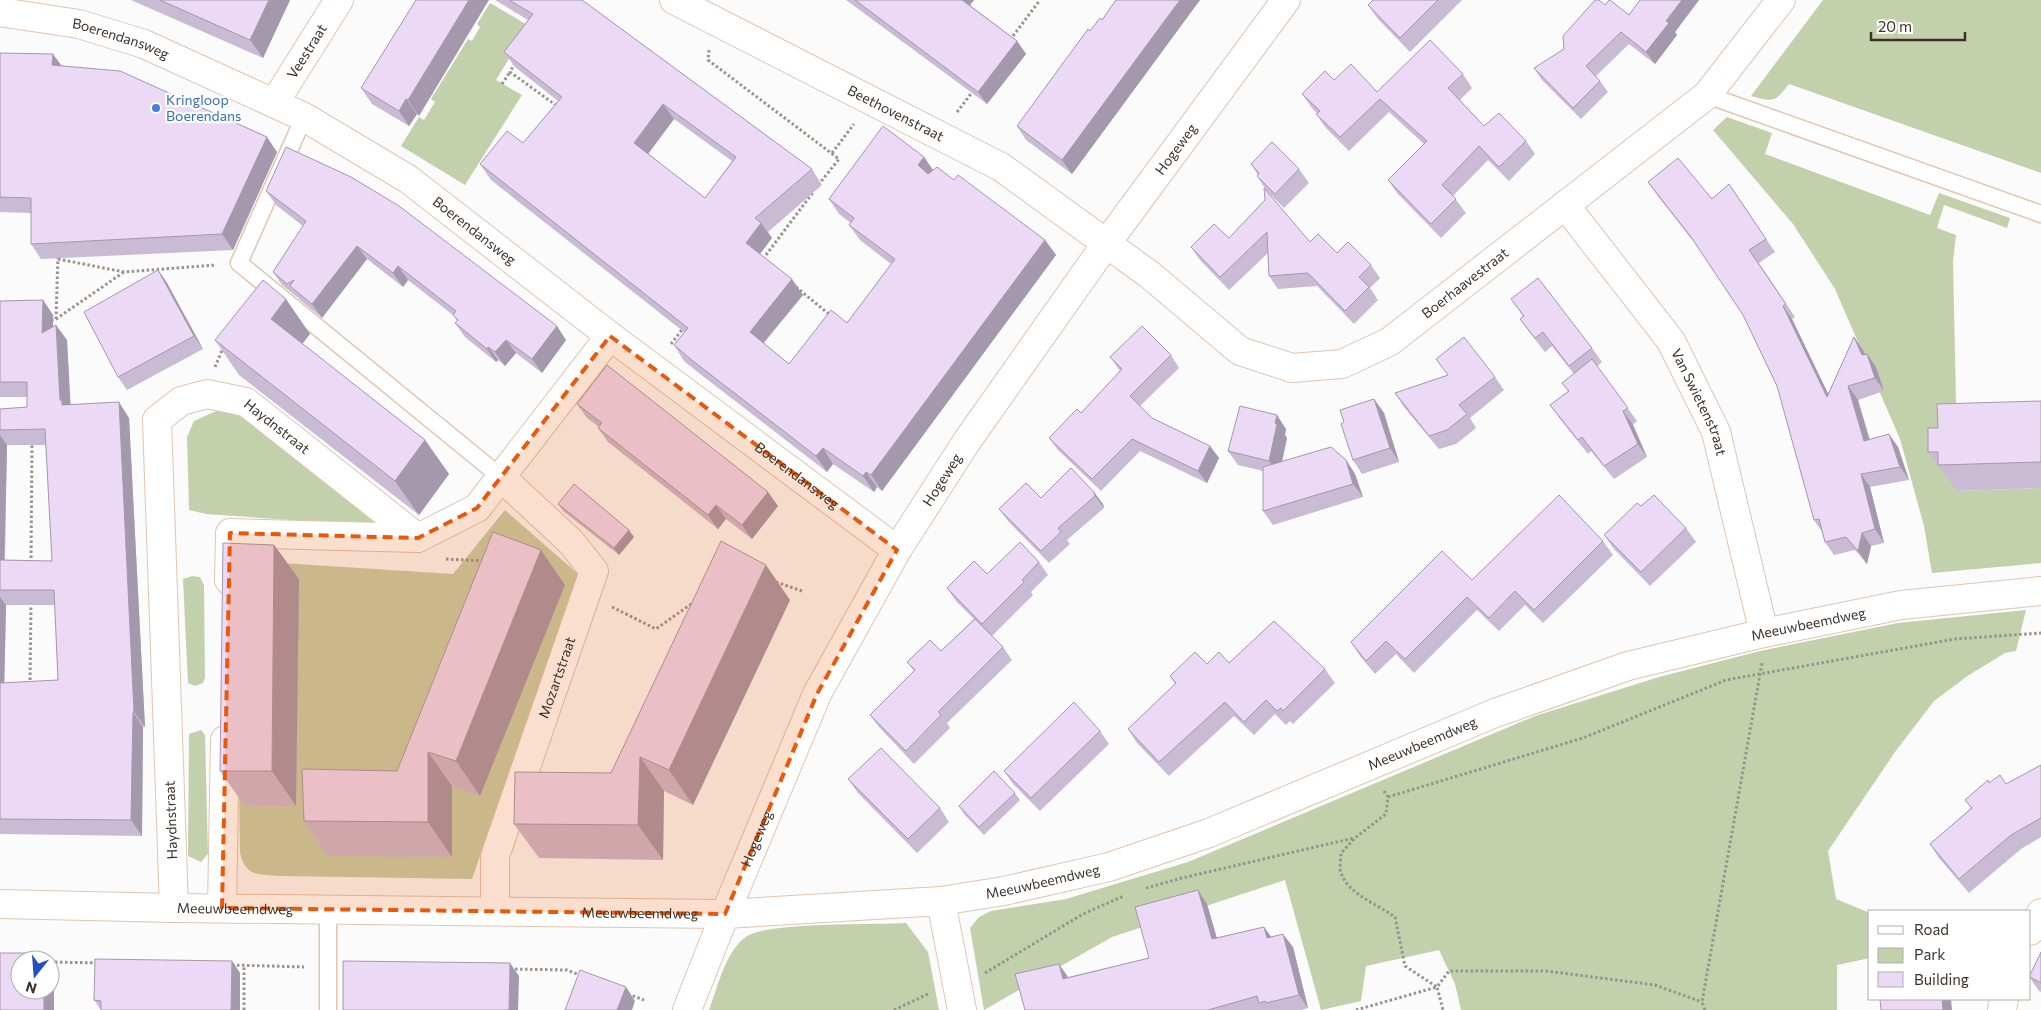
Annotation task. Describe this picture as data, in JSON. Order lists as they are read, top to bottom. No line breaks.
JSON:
{"streets":{"street":["Boerendansweg","Veestraat","Beethovenstraat","Hogeweg","Boerhaavestraat","Van Swietenstraat","Haydnstraat","Meeuwbeemdweg","Mozartstraat"]},"crossings":[["Boerendansweg","Veestraat"],["Boerendansweg","Hogeweg"],["Beethovenstraat","Hogeweg"],["Beethovenstraat","Boerhaavestraat"],["Hogeweg","Boerhaavestraat"],["Hogeweg","Meeuwbeemdweg"],["Boerhaavestraat","Van Swietenstraat"],["Van Swietenstraat","Meeuwbeemdweg"],["Haydnstraat","Meeuwbeemdweg"],["Meeuwbeemdweg","Mozartstraat"]],"places":["Kringloop Boerendans"],"legend":["Road","Park","Building"],"scale_bar":"20 m","north":"bottom"}
